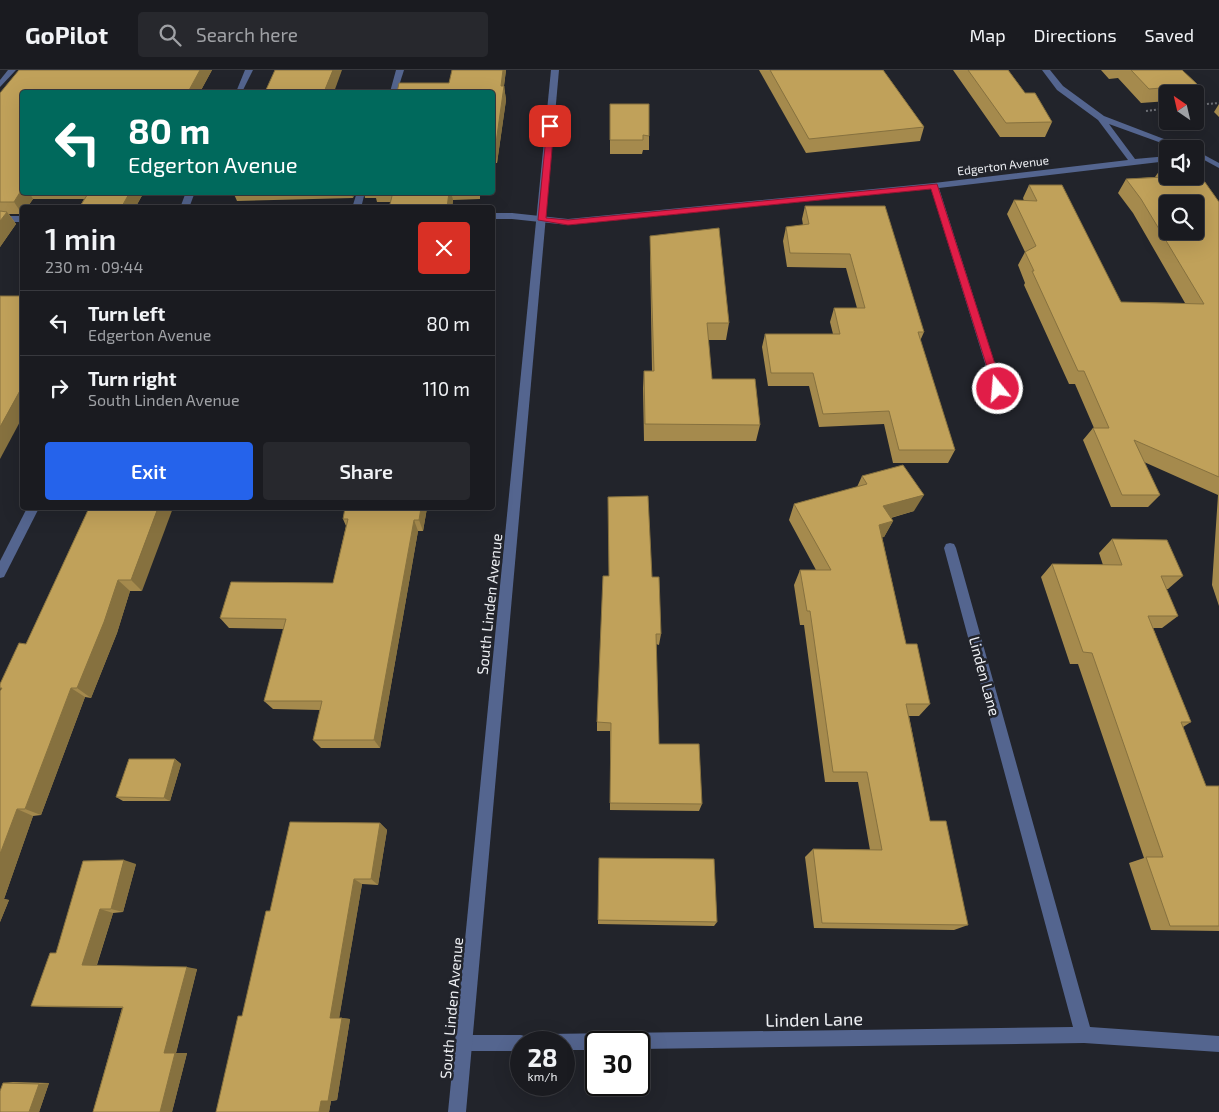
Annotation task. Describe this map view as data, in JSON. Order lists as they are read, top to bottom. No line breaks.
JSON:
{"streets":{"street":["Edgerton Avenue","South Linden Avenue","Linden Lane"]},"crossings":[["Edgerton Avenue","South Linden Avenue"]],"north":"top left","page":{"header":"GoPilot","search":"Search here","nav":["Map","Directions","Saved"],"turn":["80 m","Edgerton Avenue"],"heading":["1 min","230 m · 09:44"],"list":[{"name":"Turn left","note":"Edgerton Avenue","value":"80 m"},{"name":"Turn right","note":"South Linden Avenue","value":"110 m"}],"buttons":["Exit","Share"],"speed":"28 km/h","limit":"30"}}
